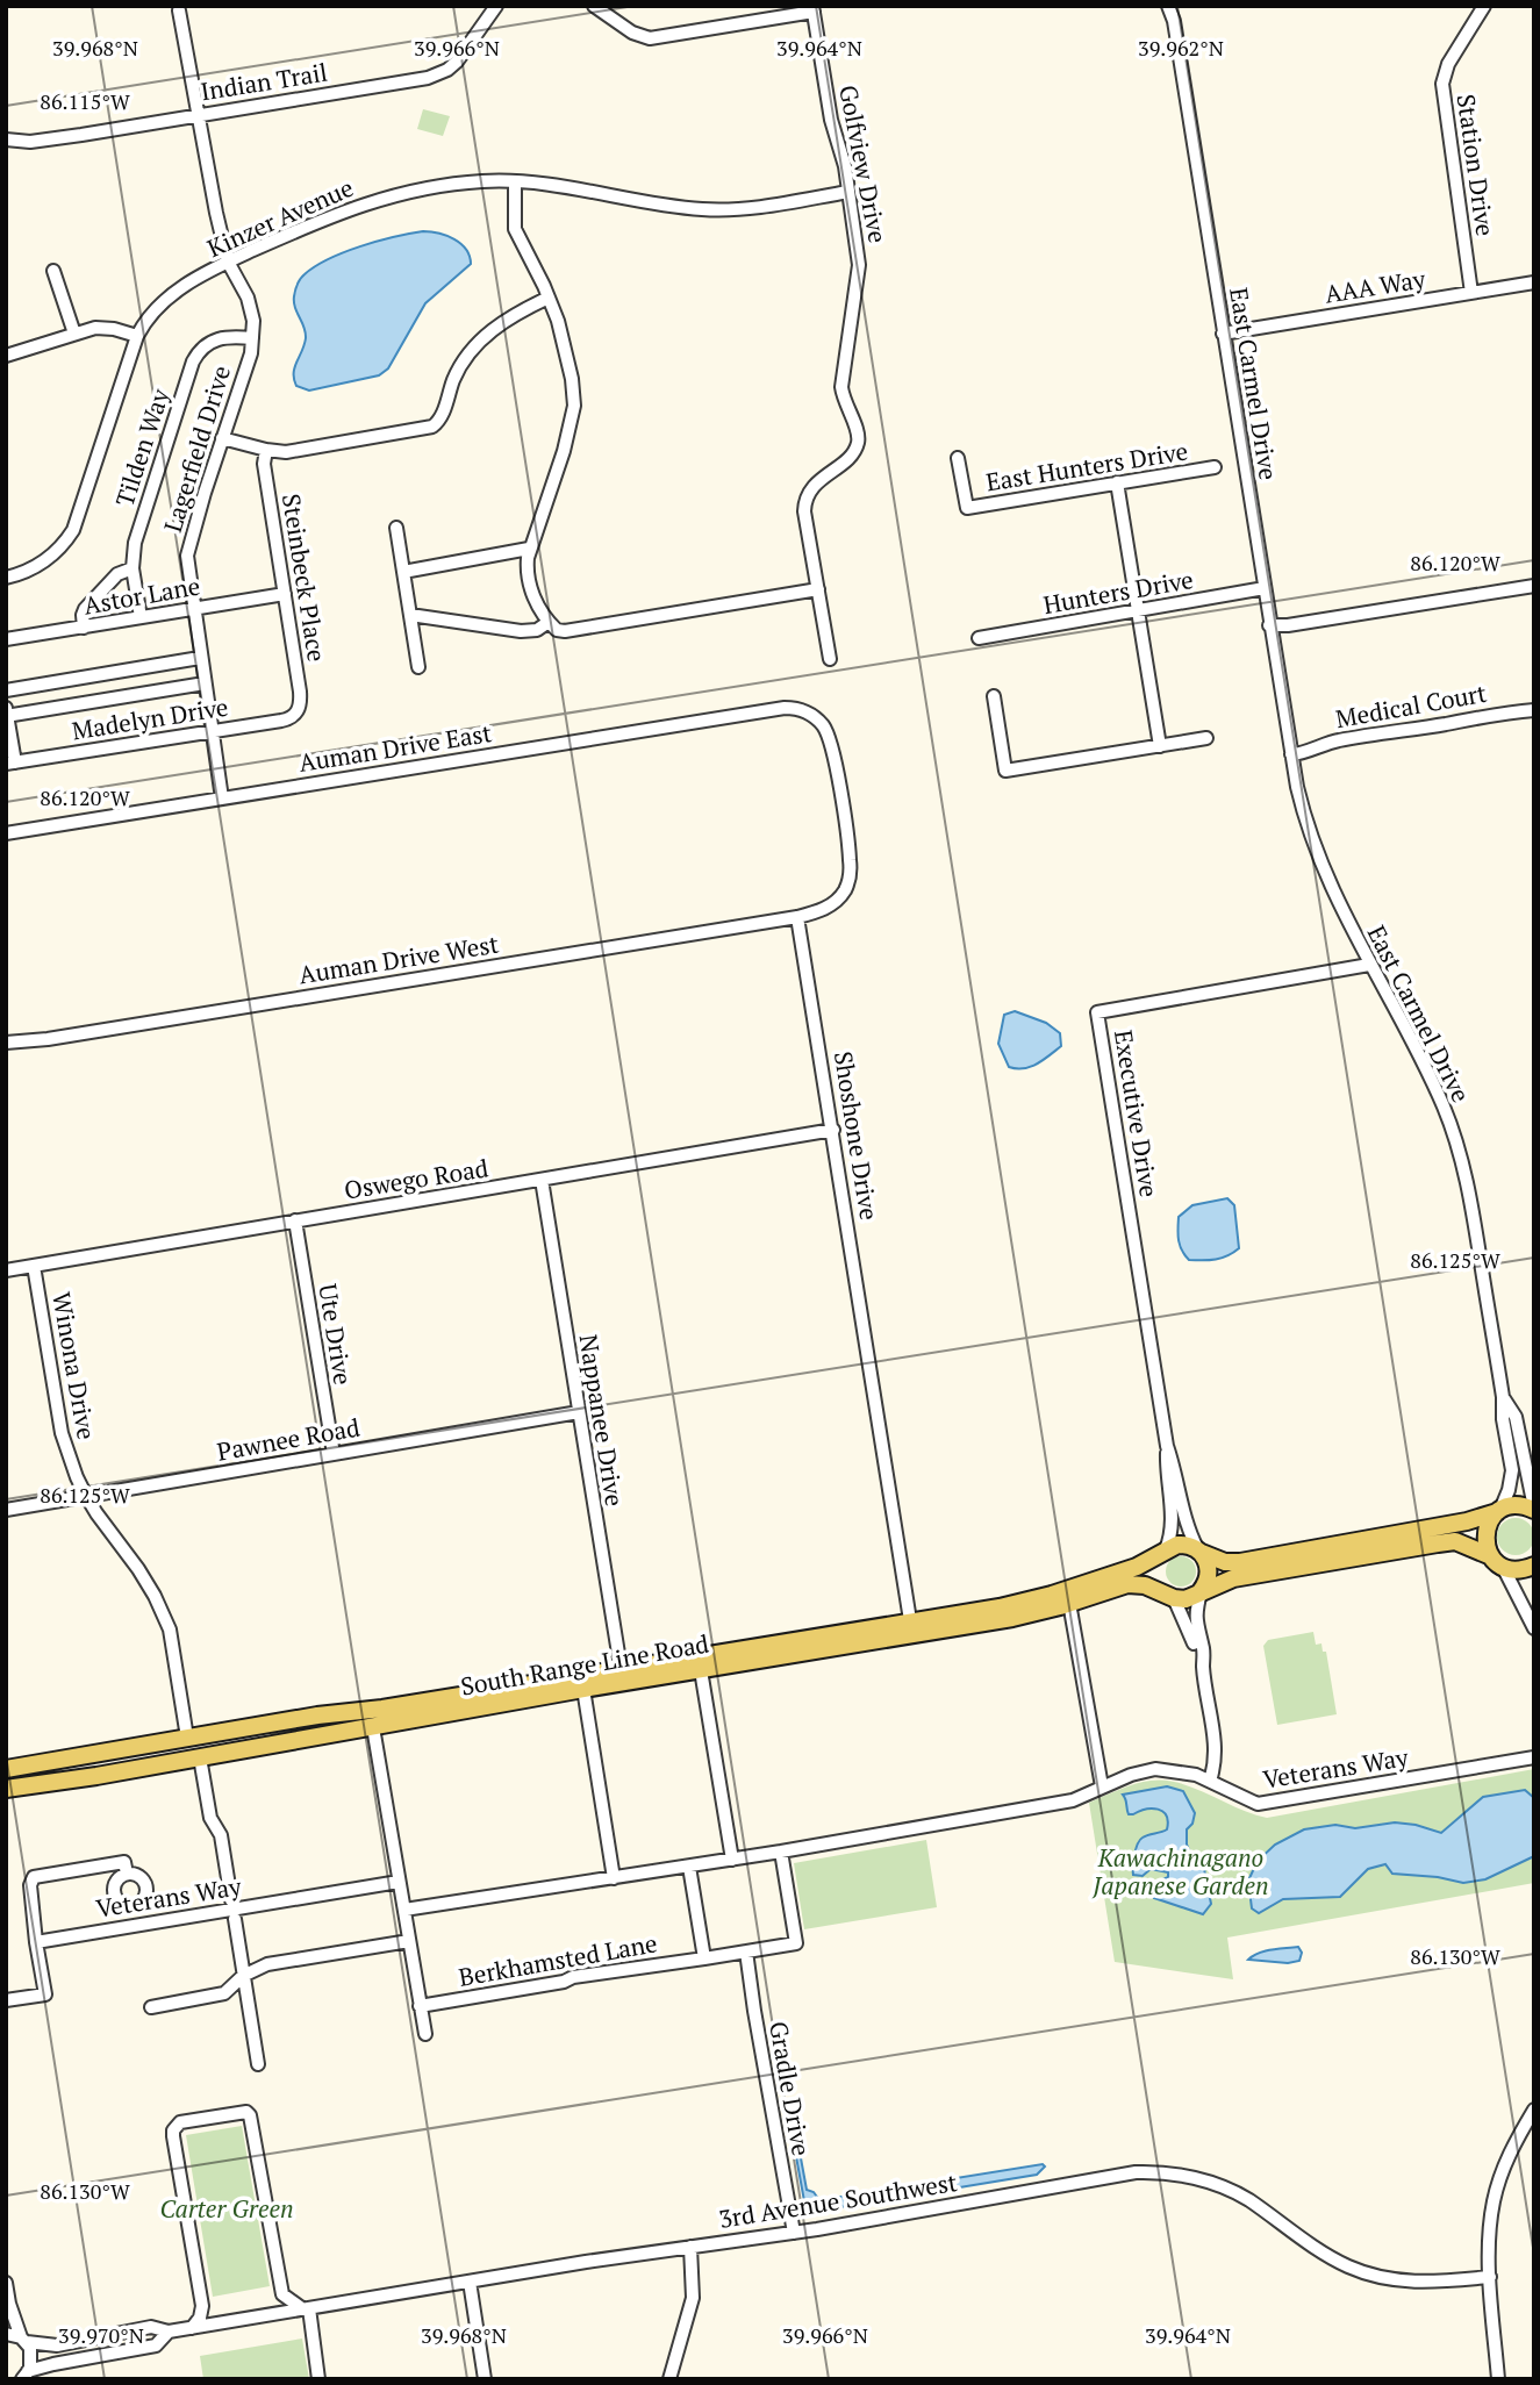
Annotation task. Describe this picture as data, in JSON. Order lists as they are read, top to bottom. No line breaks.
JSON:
{"streets":{"main road":["South Range Line Road"],"street":["Indian Trail","Golfview Drive","Station Drive","Kinzer Avenue","AAA Way","East Carmel Drive","Tilden Way","Lagerfield Drive","East Hunters Drive","Steinbeck Place","Hunters Drive","Astor Lane","Medical Court","Madelyn Drive","Auman Drive East","Auman Drive West","Executive Drive","Shoshone Drive","Oswego Road","Ute Drive","Winona Drive","Nappanee Drive","Pawnee Road","Veterans Way","Berkhamsted Lane","Gradle Drive","3rd Avenue Southwest"]},"crossings":[["Indian Trail","Lagerfield Drive"],["Golfview Drive","Kinzer Avenue"],["Station Drive","AAA Way"],["Kinzer Avenue","Lagerfield Drive"],["AAA Way","East Carmel Drive"],["East Carmel Drive","Hunters Drive"],["East Carmel Drive","Medical Court"],["East Carmel Drive","Executive Drive"],["Tilden Way","Lagerfield Drive"],["Tilden Way","Astor Lane"],["Lagerfield Drive","Astor Lane"],["Lagerfield Drive","Madelyn Drive"],["Lagerfield Drive","Auman Drive East"],["Steinbeck Place","Astor Lane"],["Steinbeck Place","Madelyn Drive"],["Auman Drive East","Auman Drive West"],["Auman Drive East","Shoshone Drive"],["Auman Drive West","Shoshone Drive"],["Executive Drive","South Range Line Road"],["Shoshone Drive","Oswego Road"],["Shoshone Drive","South Range Line Road"],["Oswego Road","Ute Drive"],["Oswego Road","Winona Drive"],["Oswego Road","Nappanee Drive"],["Ute Drive","Pawnee Road"],["Winona Drive","Pawnee Road"],["Winona Drive","South Range Line Road"],["Nappanee Drive","Pawnee Road"],["Nappanee Drive","South Range Line Road"],["Veterans Way","Berkhamsted Lane"],["Berkhamsted Lane","Gradle Drive"],["Gradle Drive","3rd Avenue Southwest"]],"parks":["Kawachinagano Japanese Garden","Carter Green"],"coordinates":["39.968°N","39.966°N","39.964°N","39.962°N","86.115°W","86.120°W","86.125°W","86.130°W","39.970°N"]}
